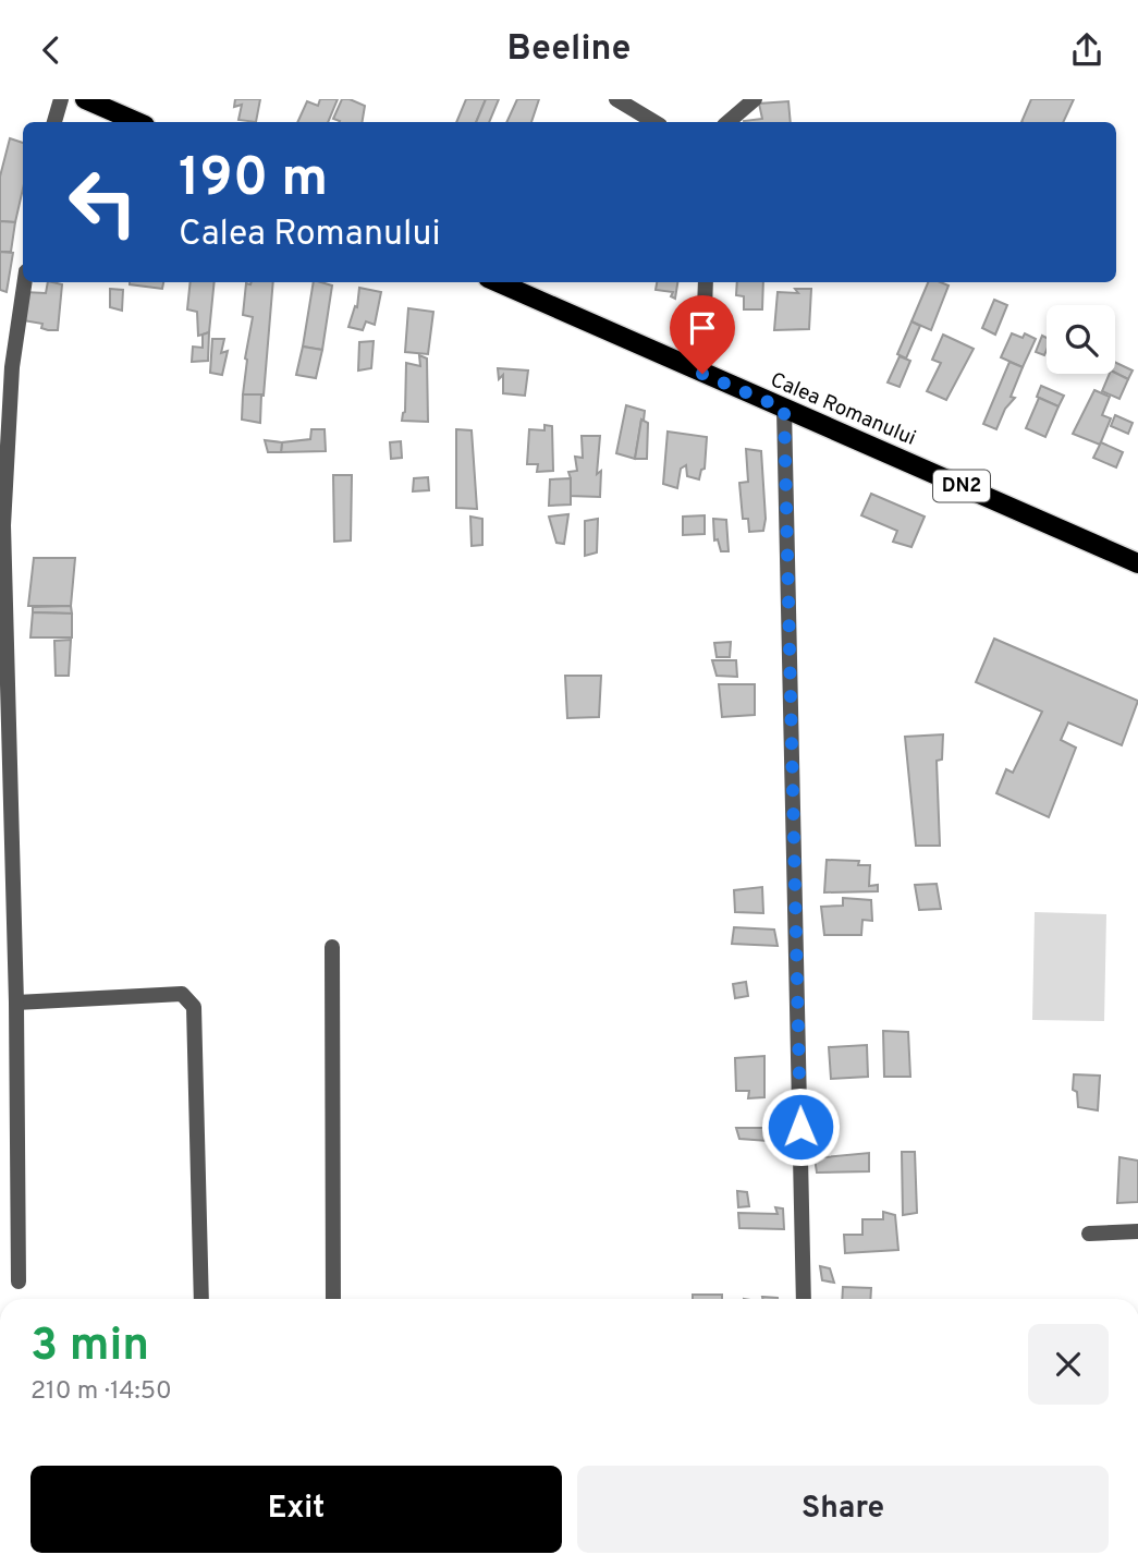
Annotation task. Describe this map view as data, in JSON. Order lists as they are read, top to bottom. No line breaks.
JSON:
{"streets":{"main road":["Calea Romanului","DN2"]},"page":{"header":"Beeline","turn":["190 m","Calea Romanului"],"heading":["3 min","210 m · 14:50"],"buttons":["Exit","Share"]}}
